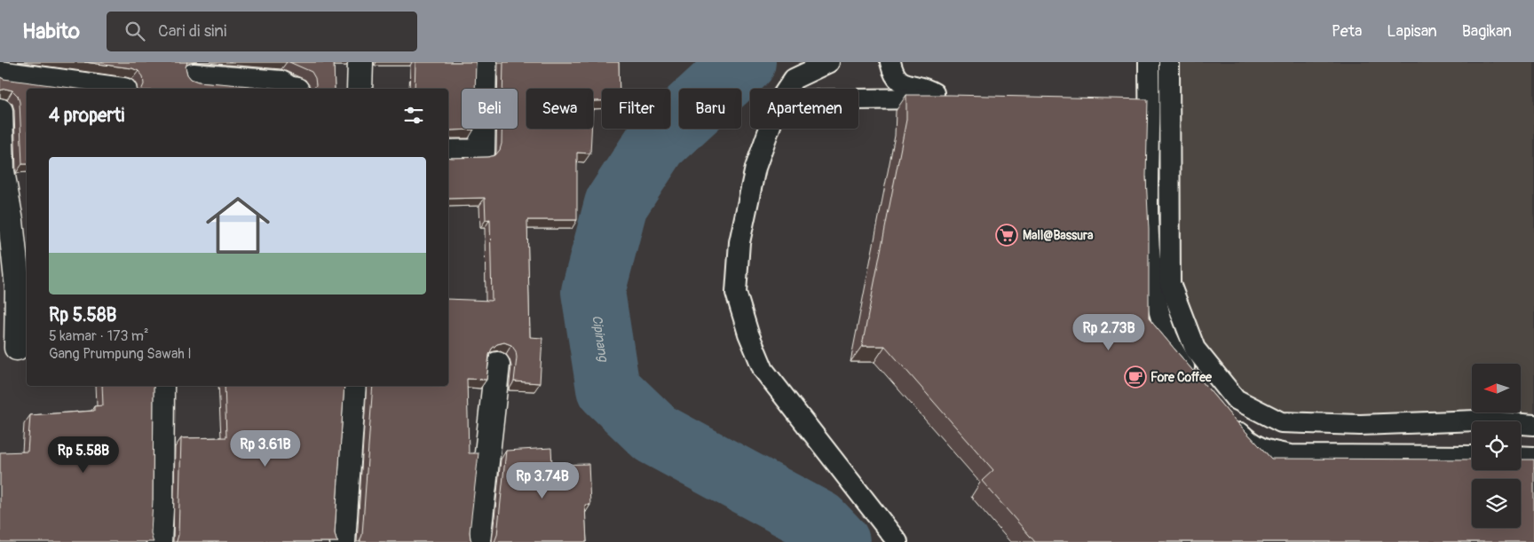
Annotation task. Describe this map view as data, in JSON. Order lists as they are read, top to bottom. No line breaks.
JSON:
{"water":["Cipinang"],"places":{"supermarket":["Mall@Bassura"],"cafe":["Fore Coffee"]},"north":"left","page":{"header":"Habito","search":"Cari di sini","nav":["Peta","Lapisan","Bagikan"],"chip":["Beli","Sewa","Filter","Baru","Apartemen"],"heading":"4 properti","list":[{"name":"Rp 5.58B","note":"5 kamar · 173 m² · Gang Prumpung Sawah I"}],"price":["Rp 2.73B","Rp 3.61B","Rp 5.58B","Rp 3.74B"]}}
